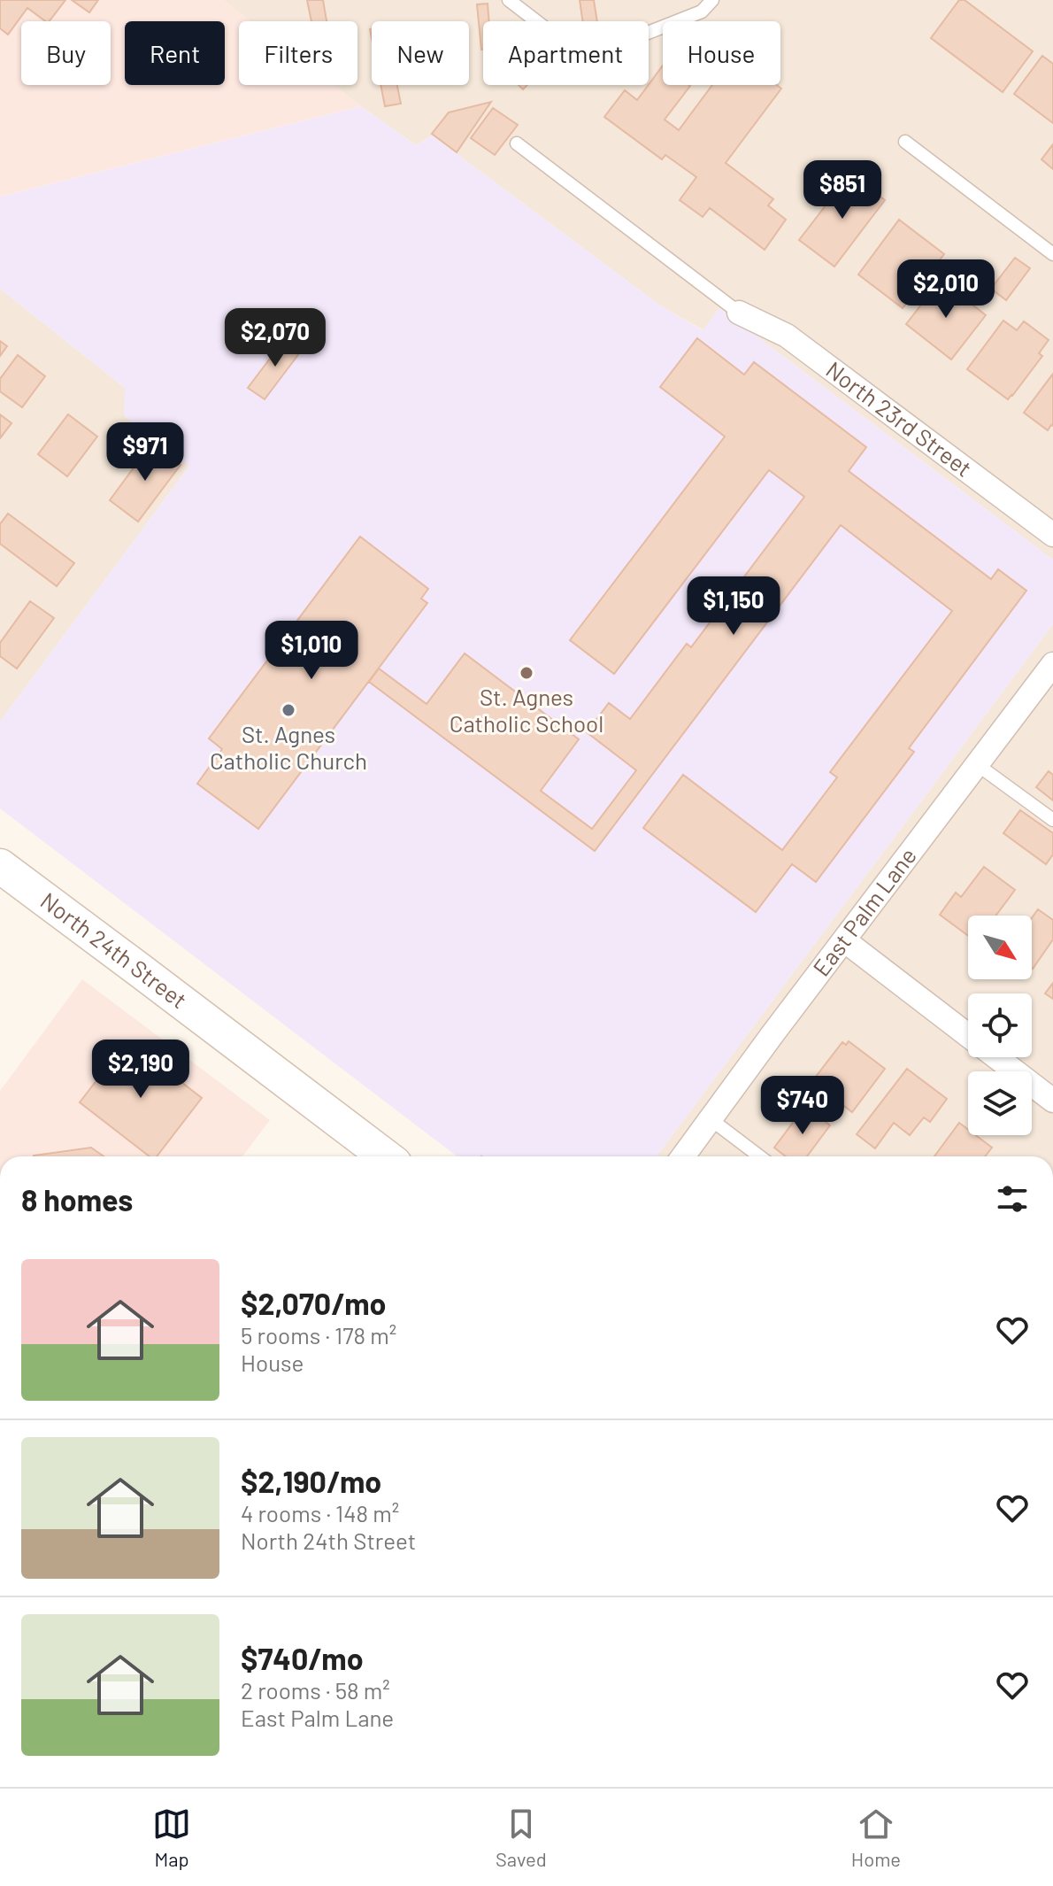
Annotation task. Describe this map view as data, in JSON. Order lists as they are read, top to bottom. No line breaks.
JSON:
{"streets":{"main road":["North 24th Street"],"street":["North 23rd Street","East Palm Lane"]},"places":["St. Agnes Catholic School","St. Agnes Catholic Church"],"north":"bottom right","page":{"chip":["Buy","Rent","Filters","New","Apartment","House"],"price":["$851","$2,010","$2,070","$971","$1,150","$1,010","$2,190","$740"],"heading":"8 homes","list":[{"name":"$2,070/mo","note":"5 rooms · 178 m² · House"},{"name":"$2,190/mo","note":"4 rooms · 148 m² · North 24th Street"},{"name":"$740/mo","note":"2 rooms · 58 m² · East Palm Lane"}],"tabs":["Map","Saved","Home"]}}
